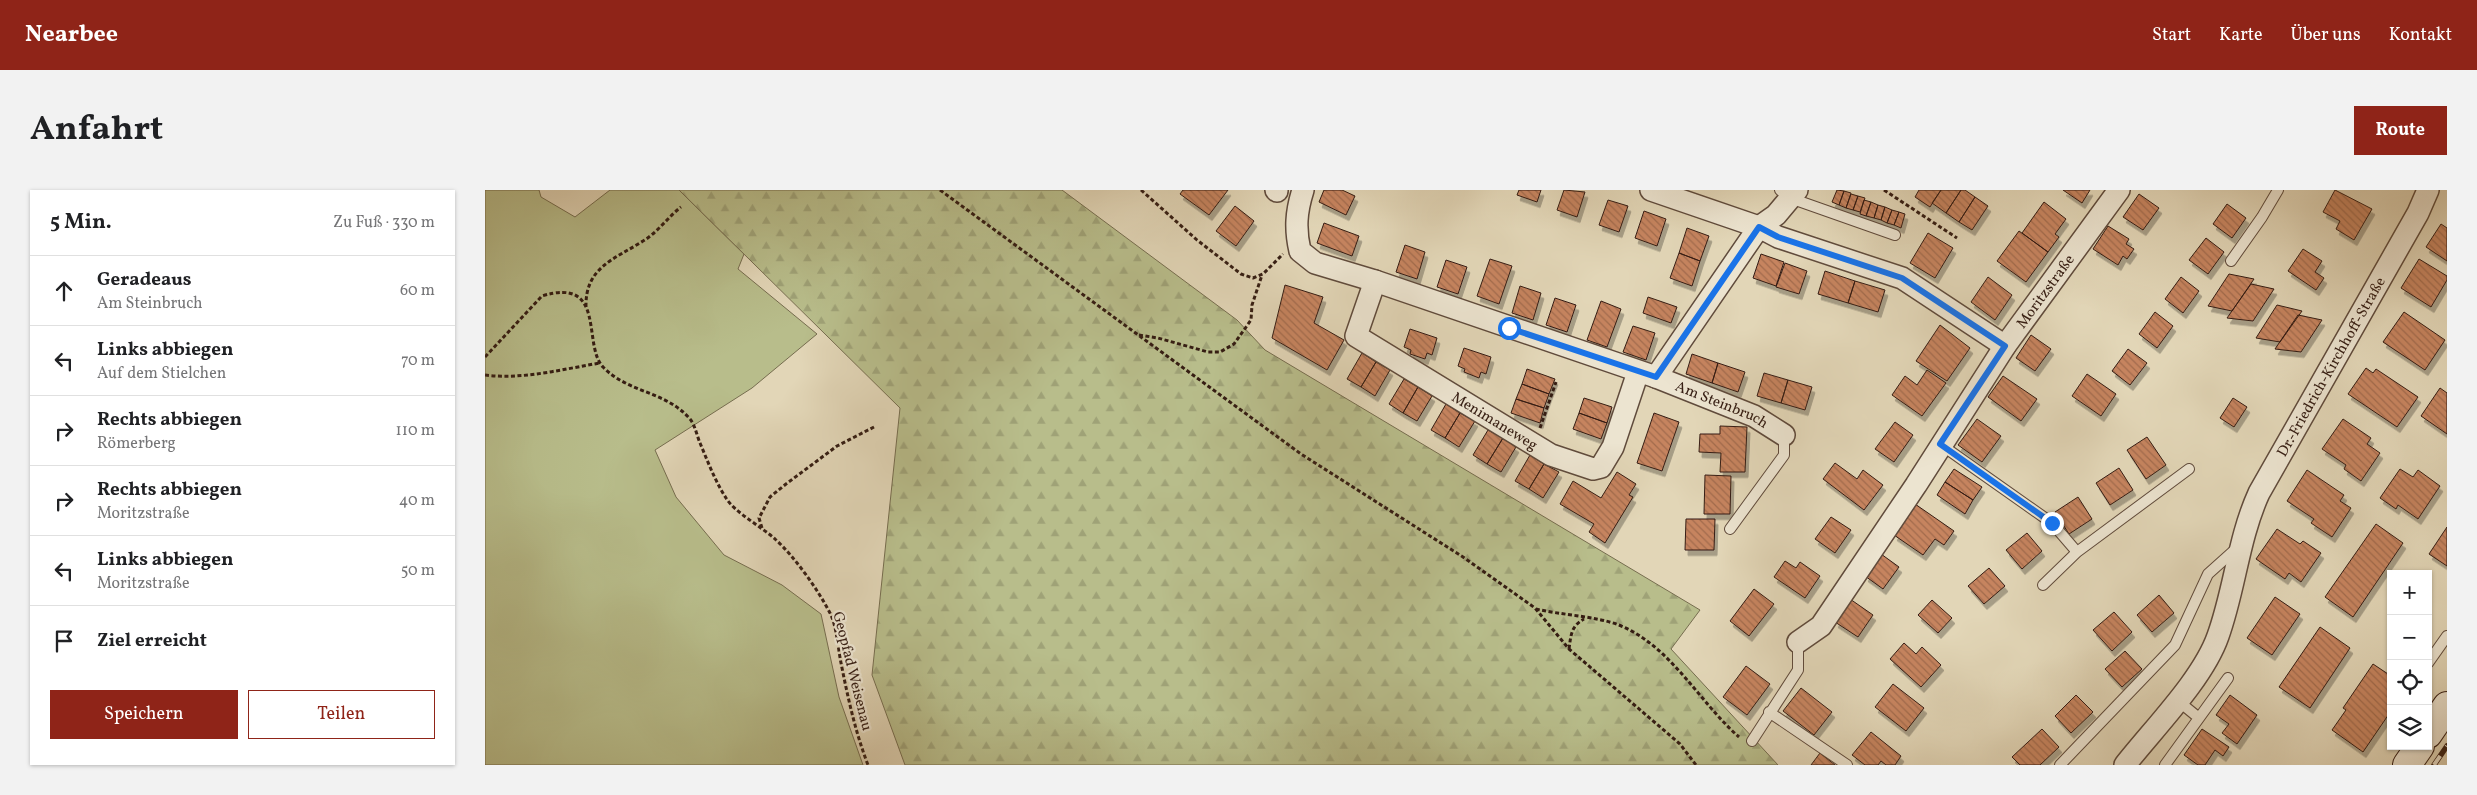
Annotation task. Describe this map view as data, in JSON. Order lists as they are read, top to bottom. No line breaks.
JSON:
{"streets":{"street":["Moritzstraße","Dr.-Friedrich-Kirchhoff-Straße","Am Steinbruch","Menimaneweg"],"path":["Geopfad Weisenau"]},"crossings":[["Am Steinbruch","Menimaneweg"]],"page":{"header":"Nearbee","nav":["Start","Karte","Über uns","Kontakt"],"title":"Anfahrt","buttons":["Route",["Speichern","Teilen"]],"heading":["5 Min.","Zu Fuß · 330 m"],"list":[["Geradeaus","Am Steinbruch","60 m"],["Links abbiegen","Auf dem Stielchen","70 m"],["Rechts abbiegen","Römerberg","110 m"],["Rechts abbiegen","Moritzstraße","40 m"],["Links abbiegen","Moritzstraße","50 m"],"Ziel erreicht"],"map_buttons":["+","−"]}}
